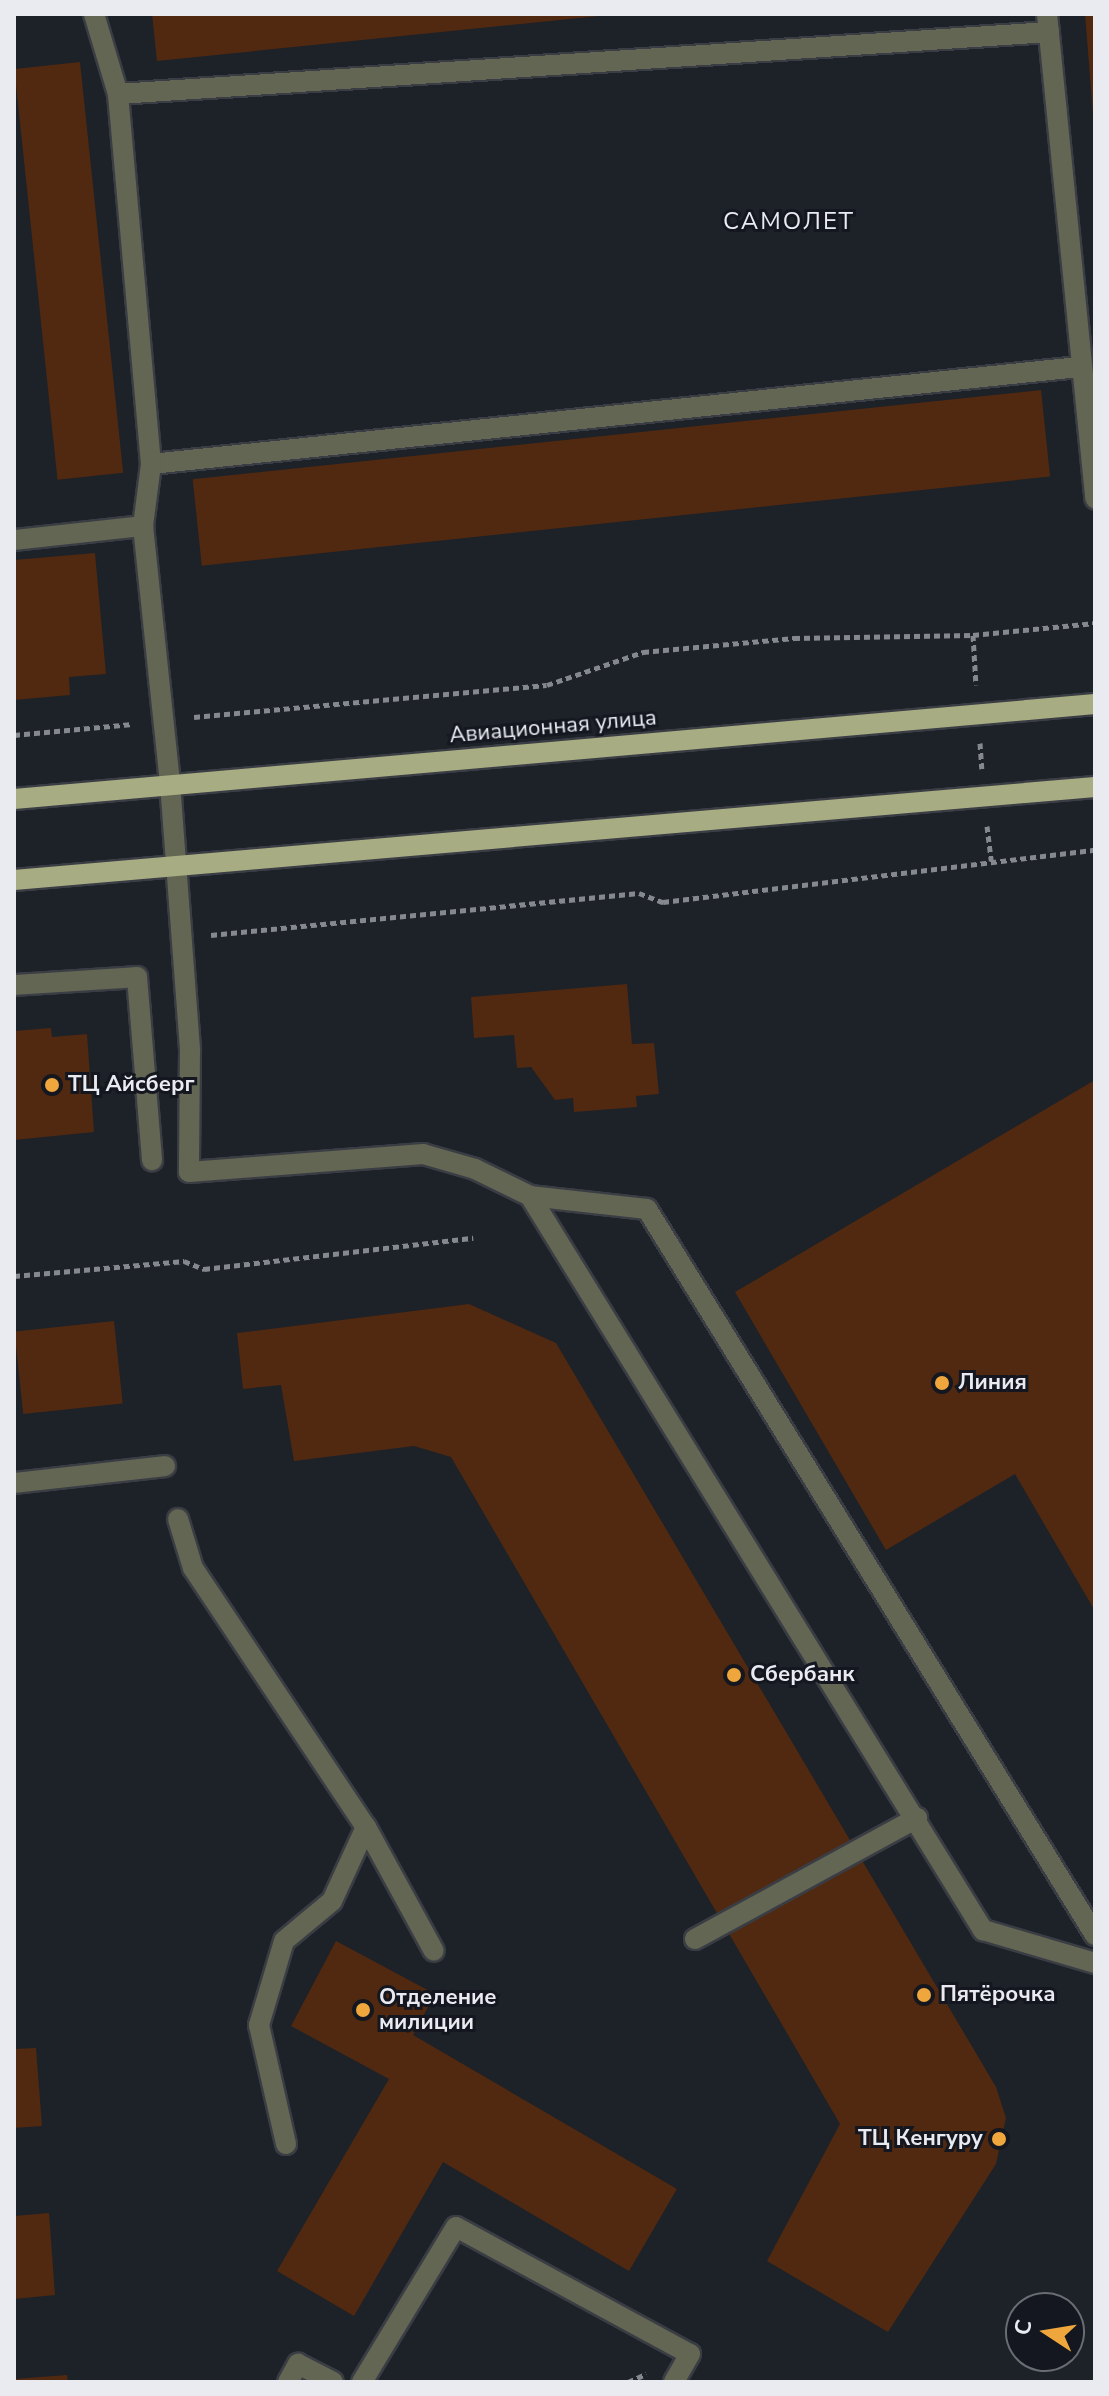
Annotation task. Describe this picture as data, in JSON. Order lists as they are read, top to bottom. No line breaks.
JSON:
{"streets":{"main road":["Авиационная улица"]},"districts":["САМОЛЕТ"],"places":["ТЦ Айсберг","Линия","Сбербанк","Пятёрочка","Отделение милиции","ТЦ Кенгуру"],"north":"left"}
